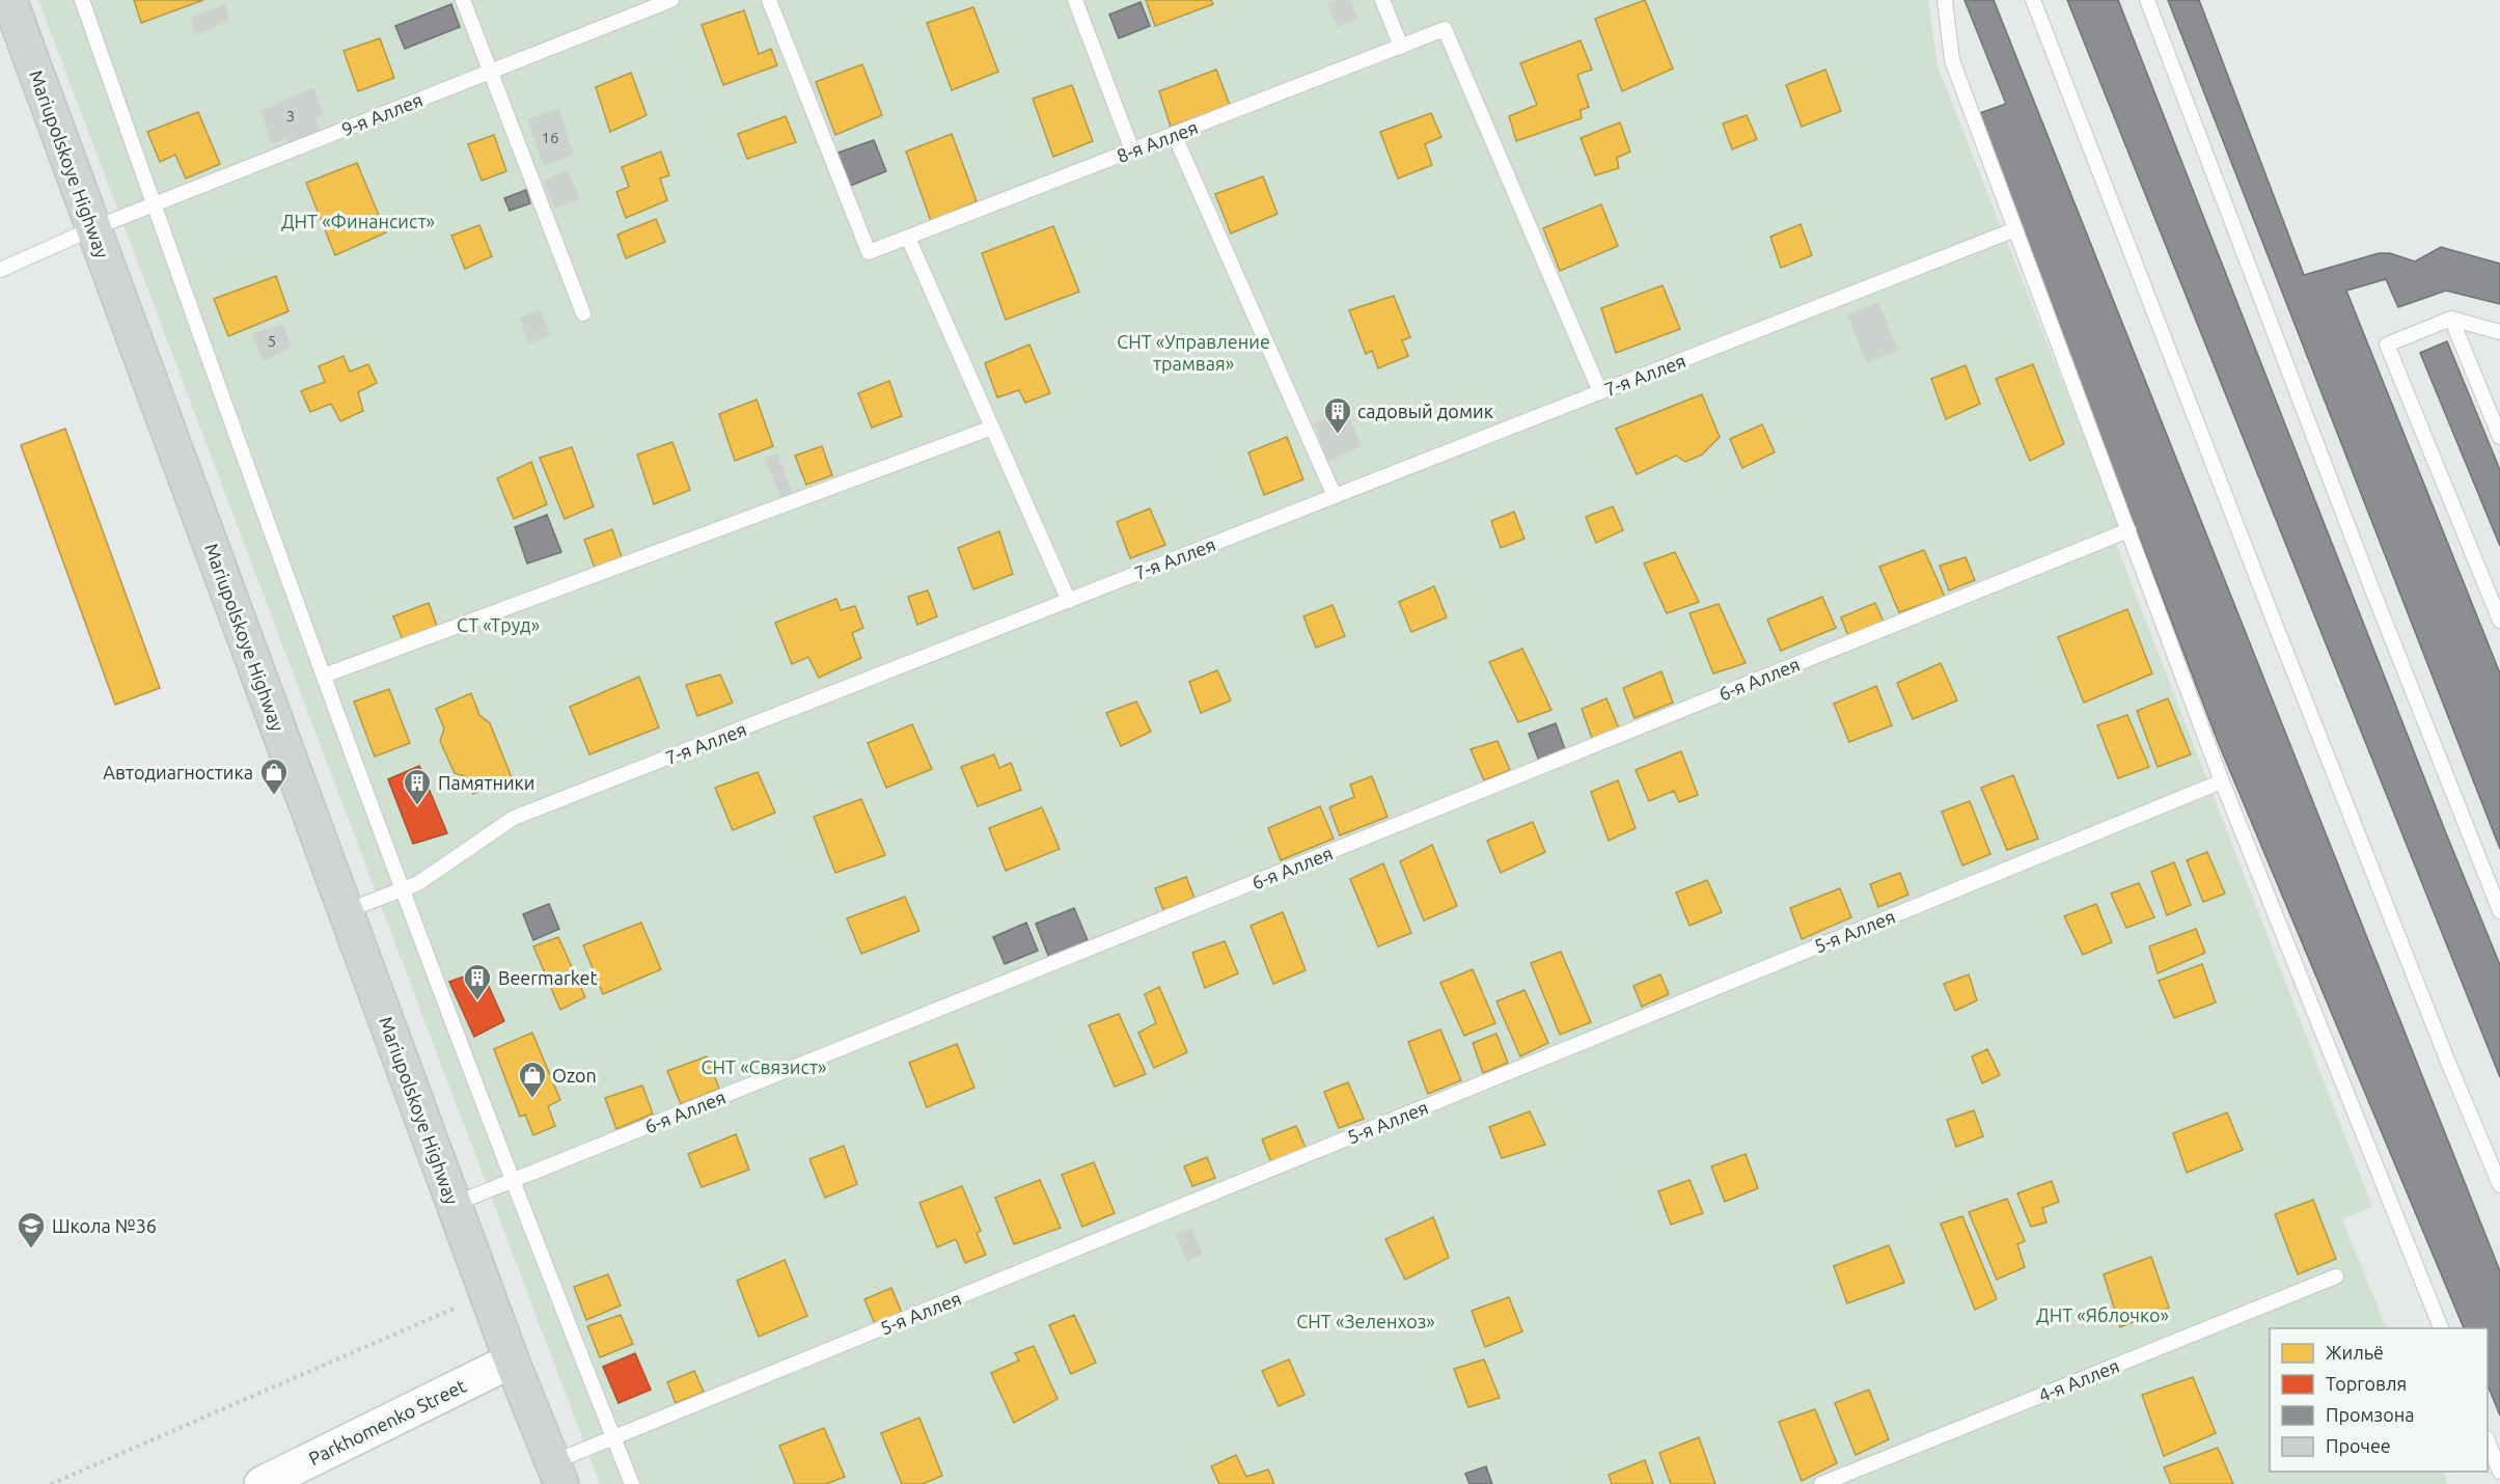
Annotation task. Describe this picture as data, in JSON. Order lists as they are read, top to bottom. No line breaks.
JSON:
{"streets":{"main road":["Mariupolskoye Highway"],"street":["Parkhomenko Street"],"lane":["9-я Аллея","8-я Аллея","7-я Аллея","6-я Аллея","5-я Аллея","4-я Аллея"]},"crossings":[["9-я Аллея","Mariupolskoye Highway"],["8-я Аллея","7-я Аллея"],["Mariupolskoye Highway","7-я Аллея"],["Mariupolskoye Highway","6-я Аллея"],["Mariupolskoye Highway","5-я Аллея"],["Mariupolskoye Highway","Parkhomenko Street"]],"parks":["ДНТ «Финансист»","СНТ «Управление трамвая»","СТ «Труд»","СНТ «Связист»","ДНТ «Яблочко»","СНТ «Зеленхоз»"],"places":{"building":["садовый домик","Памятники","Beermarket"],"shop":["Автодиагностика","Ozon"],"school or university":["Школа №36"]},"house_numbers":["3","16","5"],"legend":["Жильё","Торговля","Промзона","Прочее"]}
